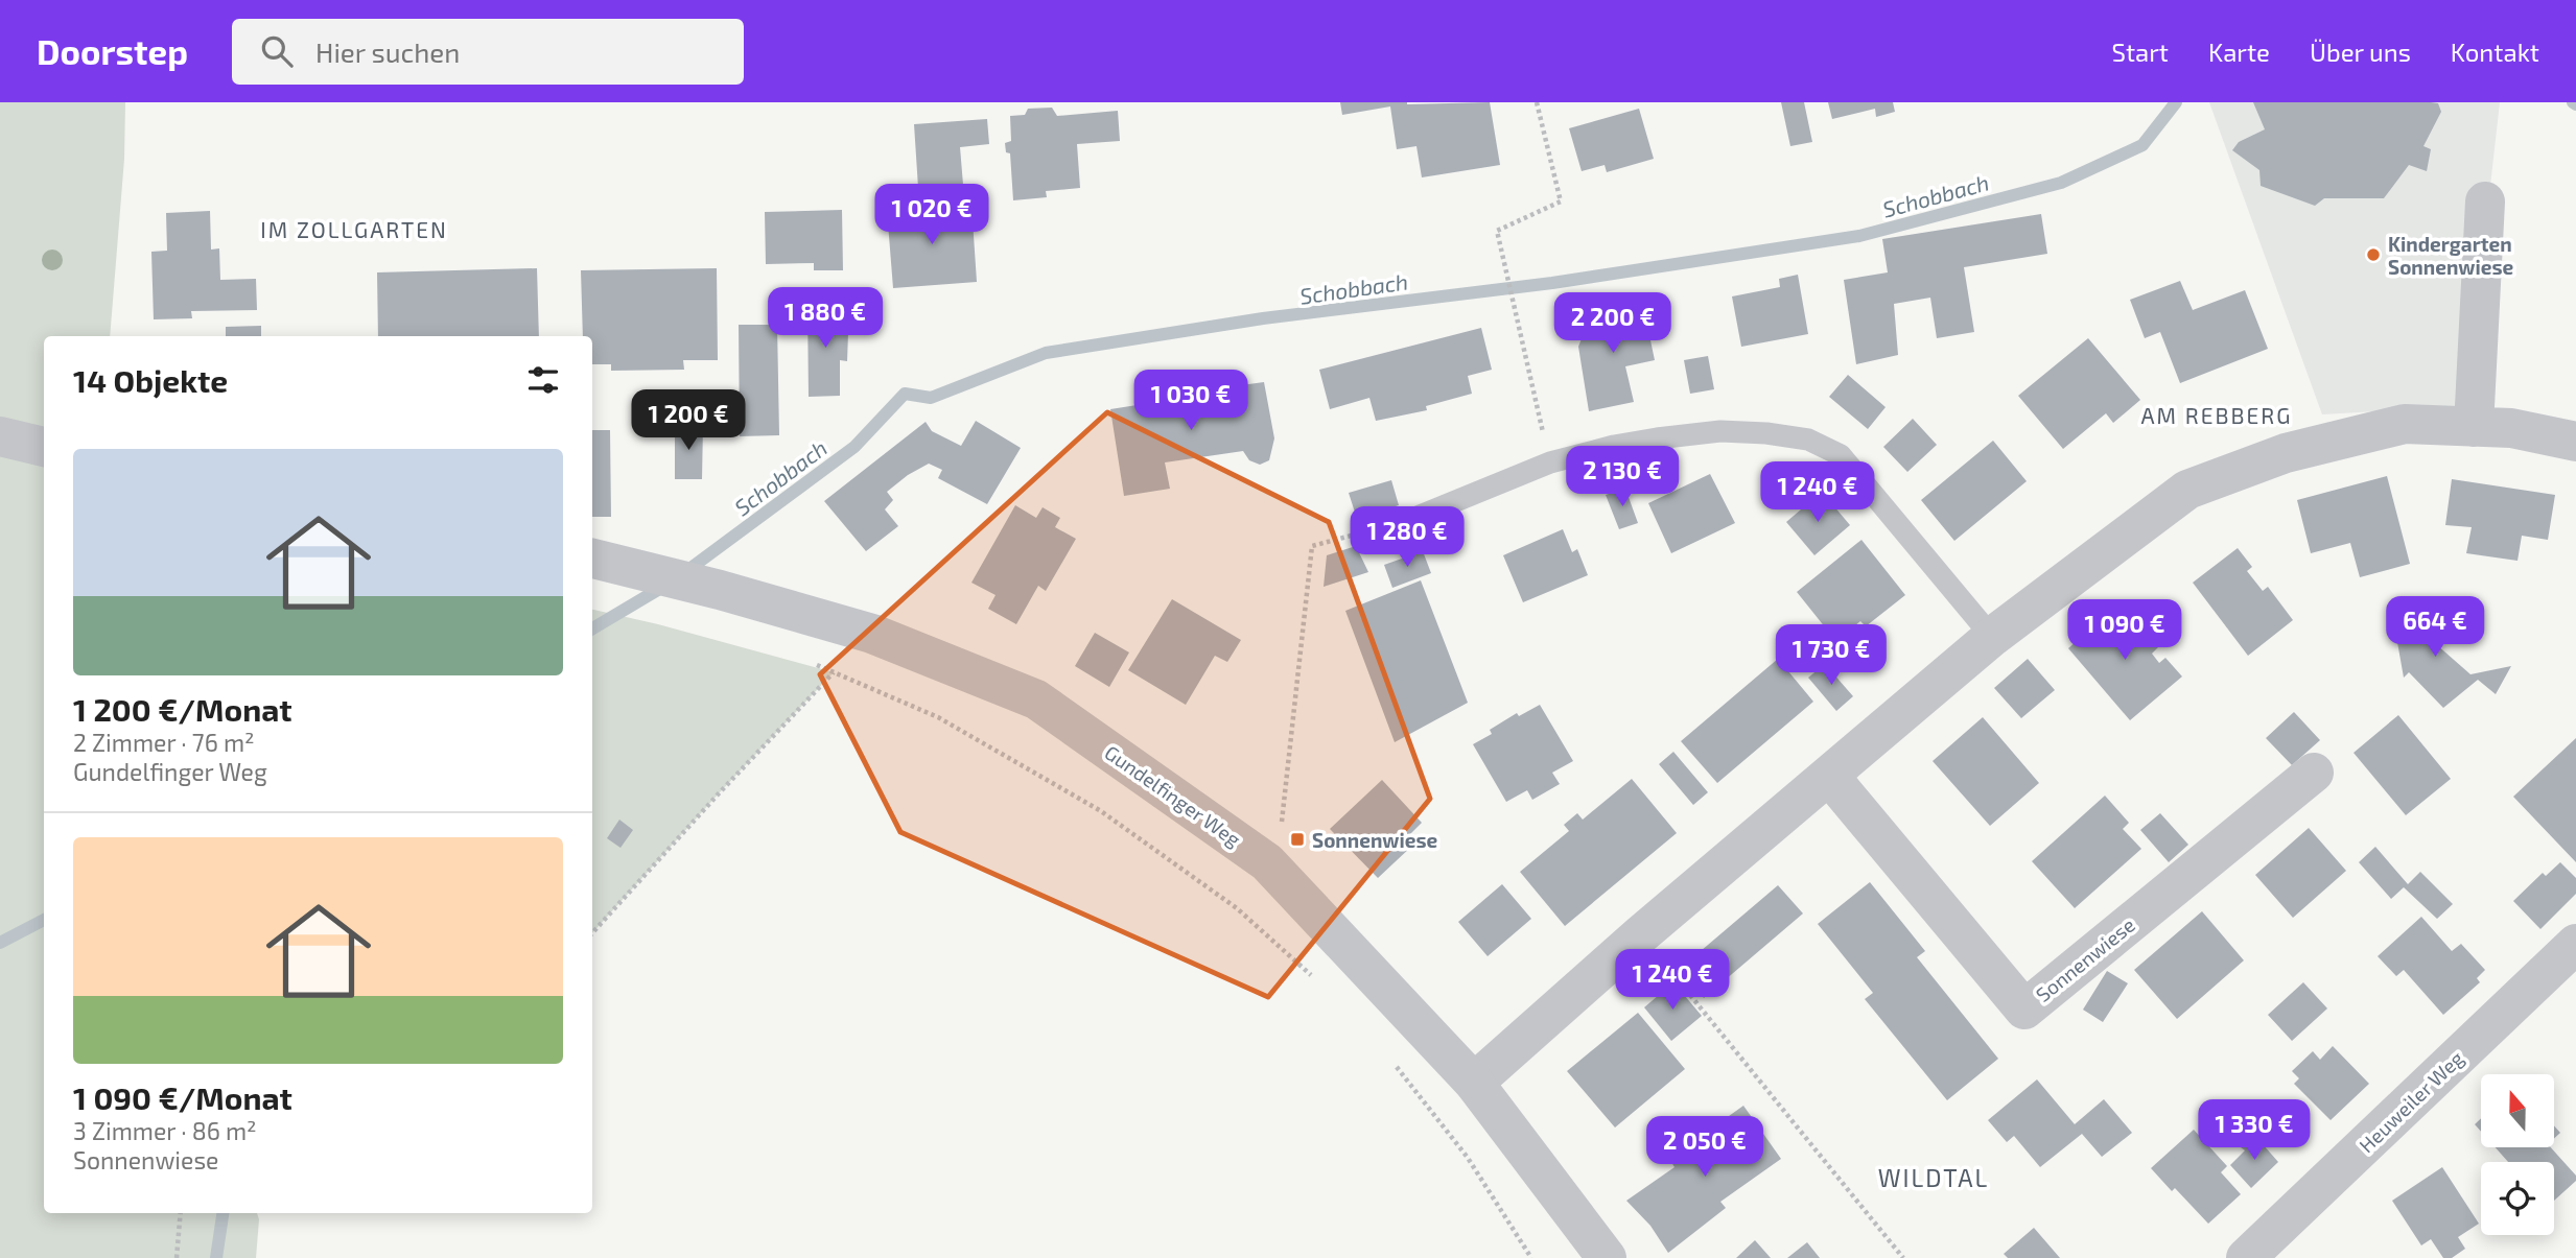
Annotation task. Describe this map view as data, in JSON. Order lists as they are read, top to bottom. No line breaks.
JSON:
{"streets":{"street":["Gundelfinger Weg","Sonnenwiese","Heuweiler Weg"]},"districts":["IM ZOLLGARTEN","AM REBBERG","WILDTAL"],"water":["Schobbach"],"places":{"other":["Kindergarten Sonnenwiese"],"transit":["Sonnenwiese"]},"north":"top","page":{"header":"Doorstep","search":"Hier suchen","nav":["Start","Karte","Über uns","Kontakt"],"price":["1 020 €","1 880 €","2 200 €","1 030 €","1 200 €","2 130 €","1 240 €","1 280 €","664 €","1 090 €","1 730 €","1 240 €","1 330 €","2 050 €"],"heading":"14 Objekte","list":[{"name":"1 200 €/Monat","note":"2 Zimmer · 76 m² · Gundelfinger Weg"},{"name":"1 090 €/Monat","note":"3 Zimmer · 86 m² · Sonnenwiese"}]}}
